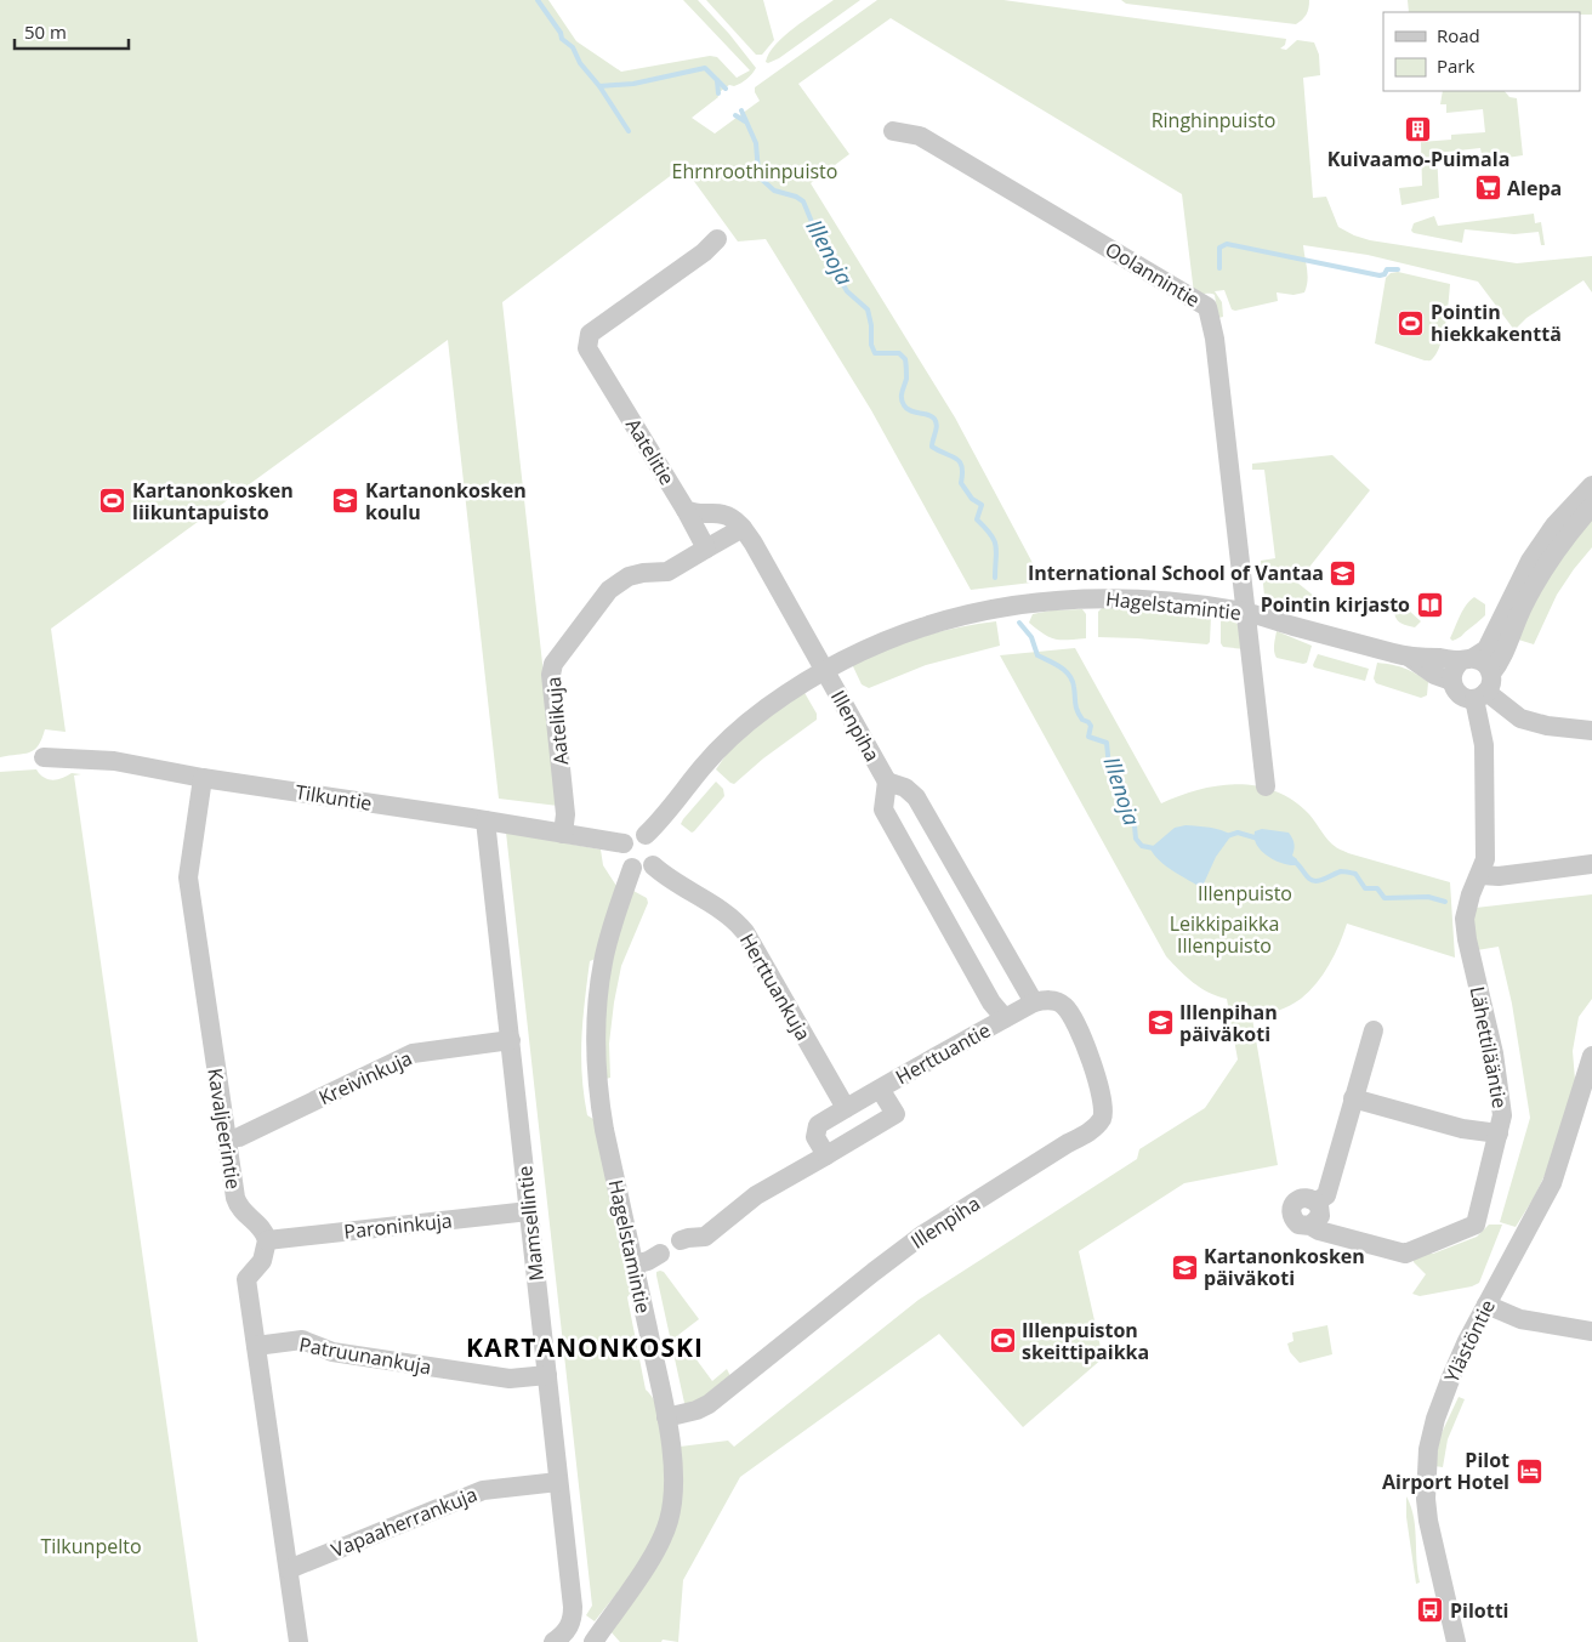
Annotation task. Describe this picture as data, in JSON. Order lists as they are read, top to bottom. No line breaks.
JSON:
{"streets":{"street":["Oolannintie","Aatelitie","Hagelstamintie","Aatelikuja","Illenpiha","Tilkuntie","Herttuankuja","Lähettilääntie","Herttuantie","Kreivinkuja","Kavaljeerintie","Mamsellintie","Paroninkuja","Ylästöntie","Patruunankuja","Vapaaherrankuja"]},"crossings":[["Oolannintie","Hagelstamintie"],["Hagelstamintie","Illenpiha"],["Hagelstamintie","Tilkuntie"],["Hagelstamintie","Herttuankuja"],["Hagelstamintie","Lähettilääntie"],["Aatelikuja","Tilkuntie"],["Illenpiha","Herttuantie"],["Tilkuntie","Herttuankuja"],["Tilkuntie","Kavaljeerintie"],["Tilkuntie","Mamsellintie"],["Herttuankuja","Herttuantie"],["Kreivinkuja","Kavaljeerintie"],["Kreivinkuja","Mamsellintie"],["Kavaljeerintie","Paroninkuja"],["Mamsellintie","Paroninkuja"],["Mamsellintie","Patruunankuja"],["Mamsellintie","Vapaaherrankuja"]],"districts":["KARTANONKOSKI"],"water":["Illenoja"],"parks":["Ringhinpuisto","Ehrnroothinpuisto","Illenpuisto","Leikkipaikka Illenpuisto","Tilkunpelto"],"places":{"building":["Kuivaamo-Puimala"],"supermarket":["Alepa"],"sports":["Pointin hiekkakenttä","Kartanonkosken liikuntapuisto","Illenpuiston skeittipaikka"],"school or university":["Kartanonkosken koulu","International School of Vantaa","Illenpihan päiväkoti","Kartanonkosken päiväkoti"],"library":["Pointin kirjasto"],"hotel":["Pilot Airport Hotel"],"bus stop":["Pilotti"]},"legend":["Road","Park"],"scale_bar":"50 m"}
